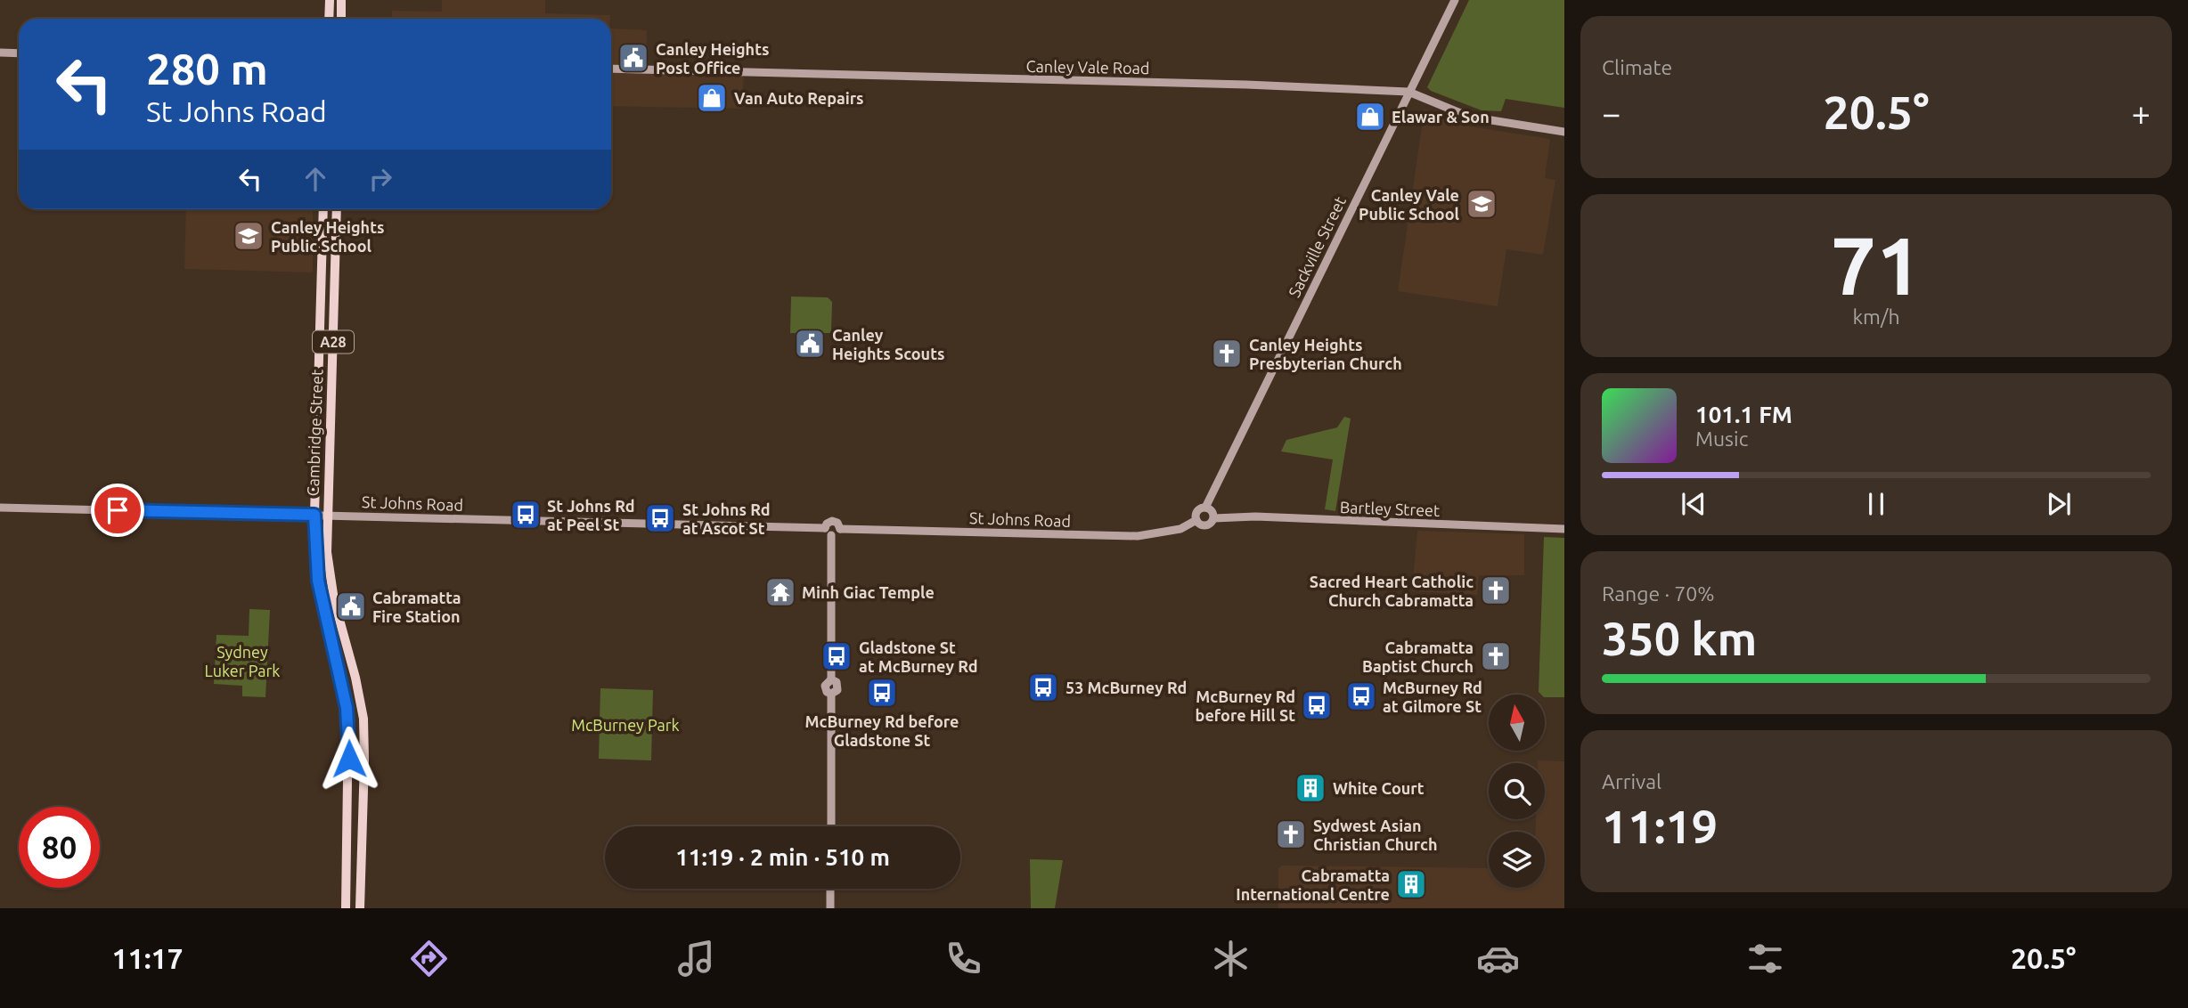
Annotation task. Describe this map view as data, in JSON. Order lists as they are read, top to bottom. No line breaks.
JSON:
{"streets":{"highway":["A28","Cambridge Street"],"main road":["Canley Vale Road","Sackville Street","St Johns Road","Bartley Street"]},"crossings":[["Canley Vale Road","Sackville Street"],["Sackville Street","St Johns Road"],["Sackville Street","Bartley Street"],["A28","Cambridge Street"],["A28","St Johns Road"],["Cambridge Street","St Johns Road"],["St Johns Road","Bartley Street"]],"parks":["Sydney Luker Park","McBurney Park"],"places":{"public building":["Canley Heights Post Office","Canley Heights Scouts","Cabramatta Fire Station"],"shop":["Van Auto Repairs","Elawar & Son"],"school or university":["Canley Vale Public School","Canley Heights Public School"],"church":["Canley Heights Presbyterian Church","Sacred Heart Catholic Church Cabramatta","Cabramatta Baptist Church","Sydwest Asian Christian Church"],"bus stop":["St Johns Rd at Peel St","St Johns Rd at Ascot St","Gladstone St at McBurney Rd","53 McBurney Rd","McBurney Rd before Gladstone St","McBurney Rd at Gilmore St","McBurney Rd before Hill St"],"temple":["Minh Giac Temple"],"building":["White Court","Cabramatta International Centre"]},"north":"top","page":{"tile":["Climate",["71","km/h"],["Range · 70%","350 km"],["Arrival","11:19"]],"turn":["280 m","St Johns Road"],"heat":["−","20.5°","+"],"song":["101.1 FM","Music"],"limit":"80","trip":"11:19 · 2 min · 510 m","tabs":["11:17","20.5°"]}}
